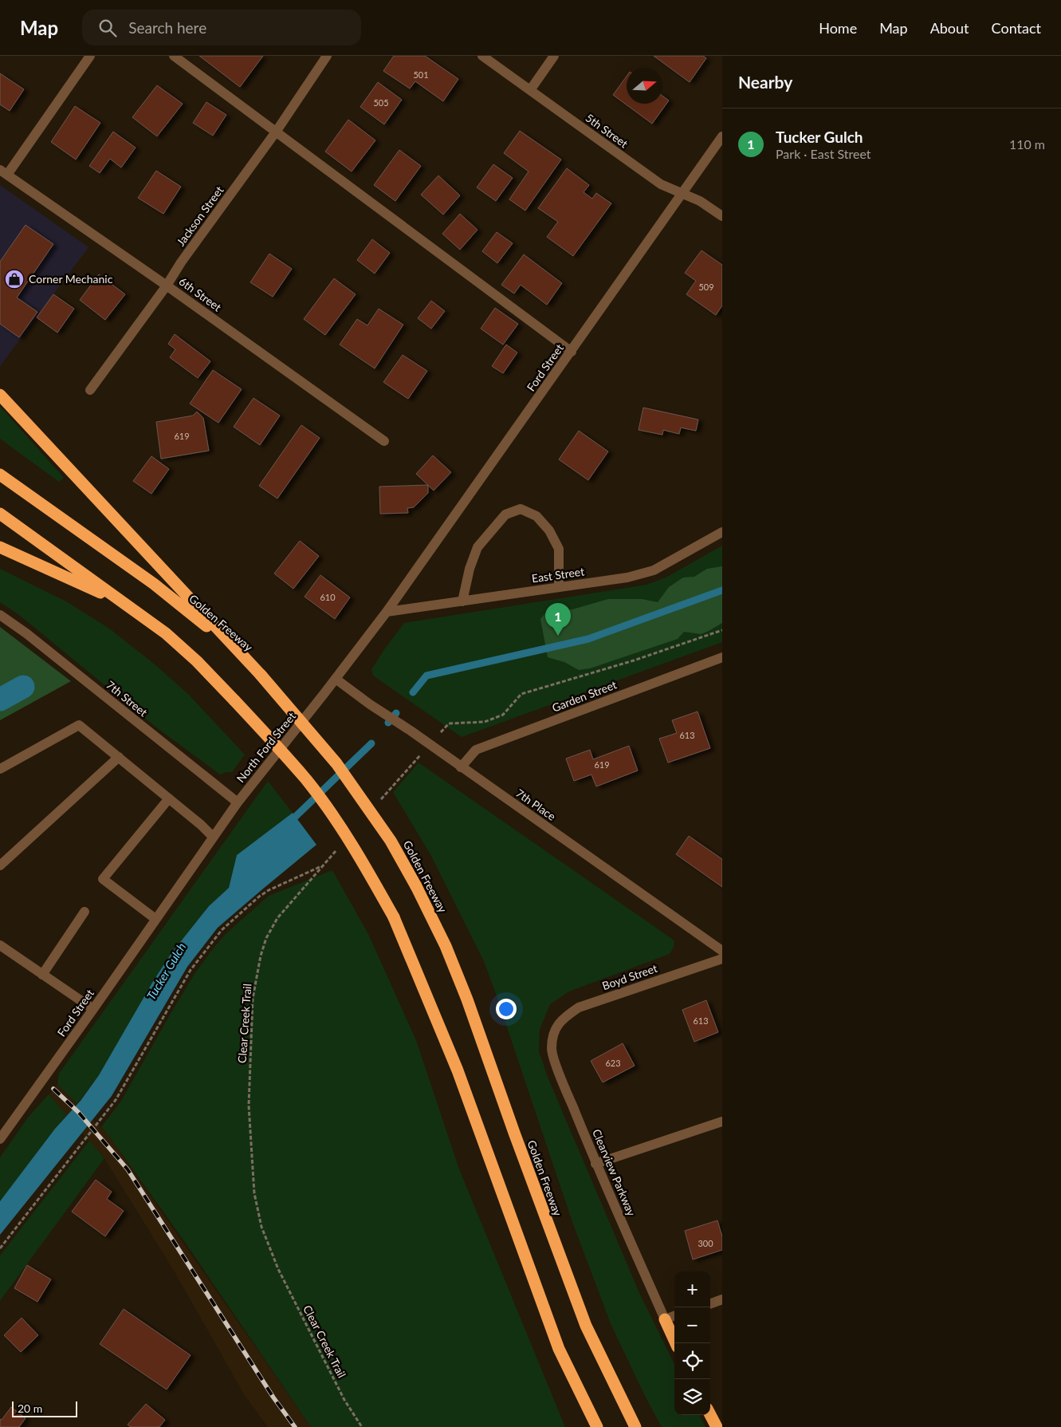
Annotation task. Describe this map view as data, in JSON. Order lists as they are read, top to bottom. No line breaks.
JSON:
{"streets":{"highway":["Golden Freeway"],"street":["5th Street","Jackson Street","6th Street","Ford Street","East Street","Garden Street","7th Street","North Ford Street","7th Place","Boyd Street","Clearview Parkway"],"path":["Clear Creek Trail"]},"crossings":[["5th Street","Ford Street"],["Jackson Street","6th Street"],["Ford Street","East Street"],["Ford Street","North Ford Street"],["East Street","North Ford Street"],["Garden Street","7th Place"],["7th Street","North Ford Street"],["North Ford Street","7th Place"],["Boyd Street","Clearview Parkway"]],"water":["Tucker Gulch"],"places":{"shop":["Corner Mechanic"]},"house_numbers":["501","505","509","619","610","613","619","613","623","300"],"scale_bar":"20 m","north":"right","page":{"header":"Map","search":"Search here","nav":["Home","Map","About","Contact"],"heading":"Nearby","list":[{"mark":"1","name":"Tucker Gulch","note":"Park · East Street","value":"110 m"}],"pins":"1","map_buttons":["+","−"],"scale":"20 m"}}
